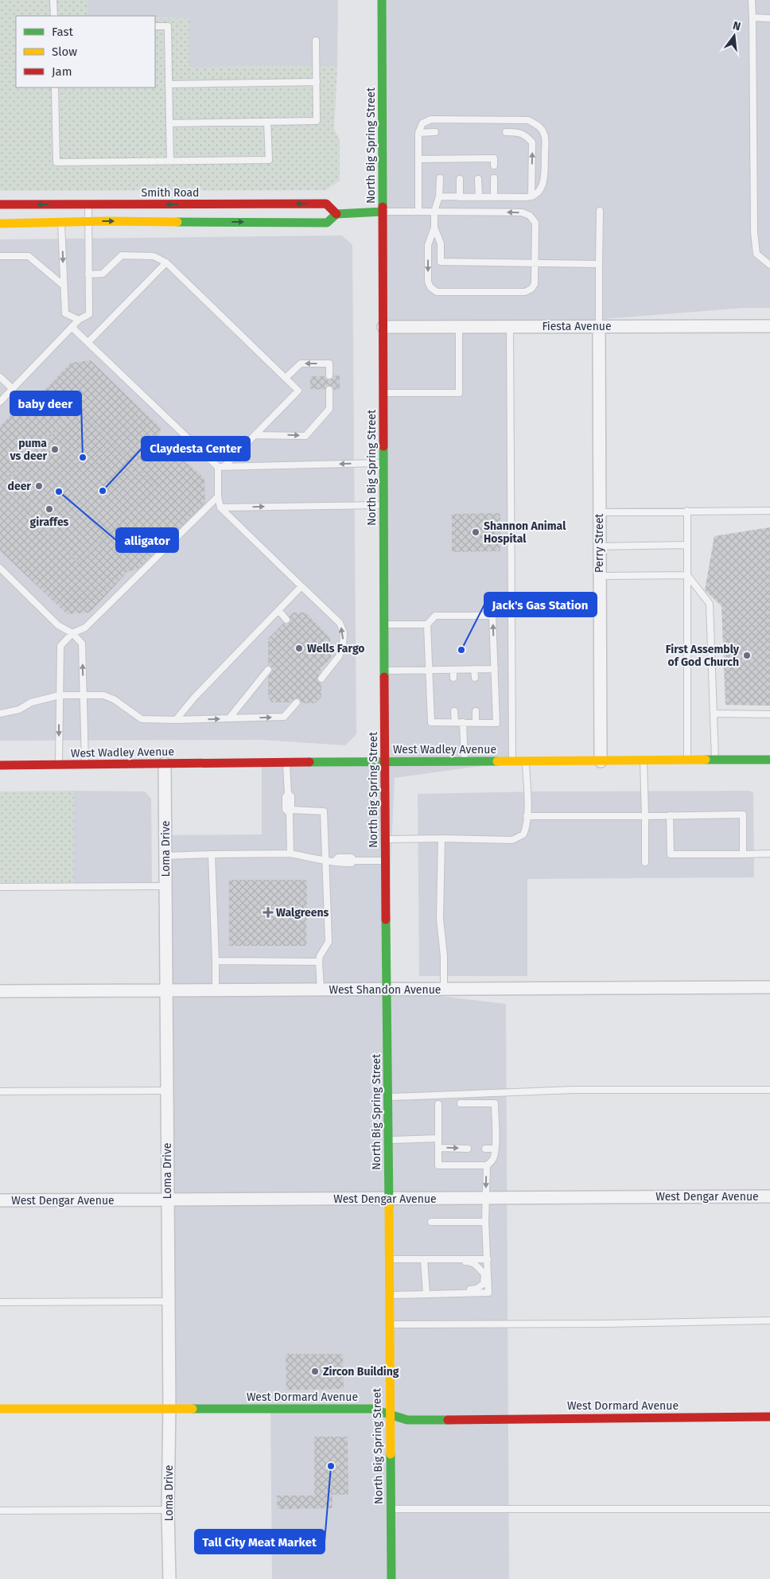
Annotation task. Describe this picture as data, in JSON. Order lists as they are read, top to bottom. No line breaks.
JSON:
{"streets":{"main road":["North Big Spring Street","Smith Road","West Wadley Avenue","West Dormard Avenue"],"street":["Fiesta Avenue","Perry Street","Loma Drive","West Shandon Avenue","West Dengar Avenue"]},"crossings":[["North Big Spring Street","Smith Road"],["North Big Spring Street","Fiesta Avenue"],["North Big Spring Street","West Wadley Avenue"],["North Big Spring Street","West Shandon Avenue"],["North Big Spring Street","West Dengar Avenue"],["North Big Spring Street","West Dormard Avenue"],["Fiesta Avenue","Perry Street"],["Perry Street","West Wadley Avenue"],["West Wadley Avenue","Loma Drive"],["Loma Drive","West Shandon Avenue"],["Loma Drive","West Dengar Avenue"],["Loma Drive","West Dormard Avenue"]],"places":{"other":["puma vs deer","baby deer","deer","Claydesta Center","alligator","giraffes","Shannon Animal Hospital","Wells Fargo","Jack's Gas Station","First Assembly of God Church","Zircon Building","Tall City Meat Market"],"health":["Walgreens"]},"legend":["Fast","Slow","Jam"],"north":"top"}
